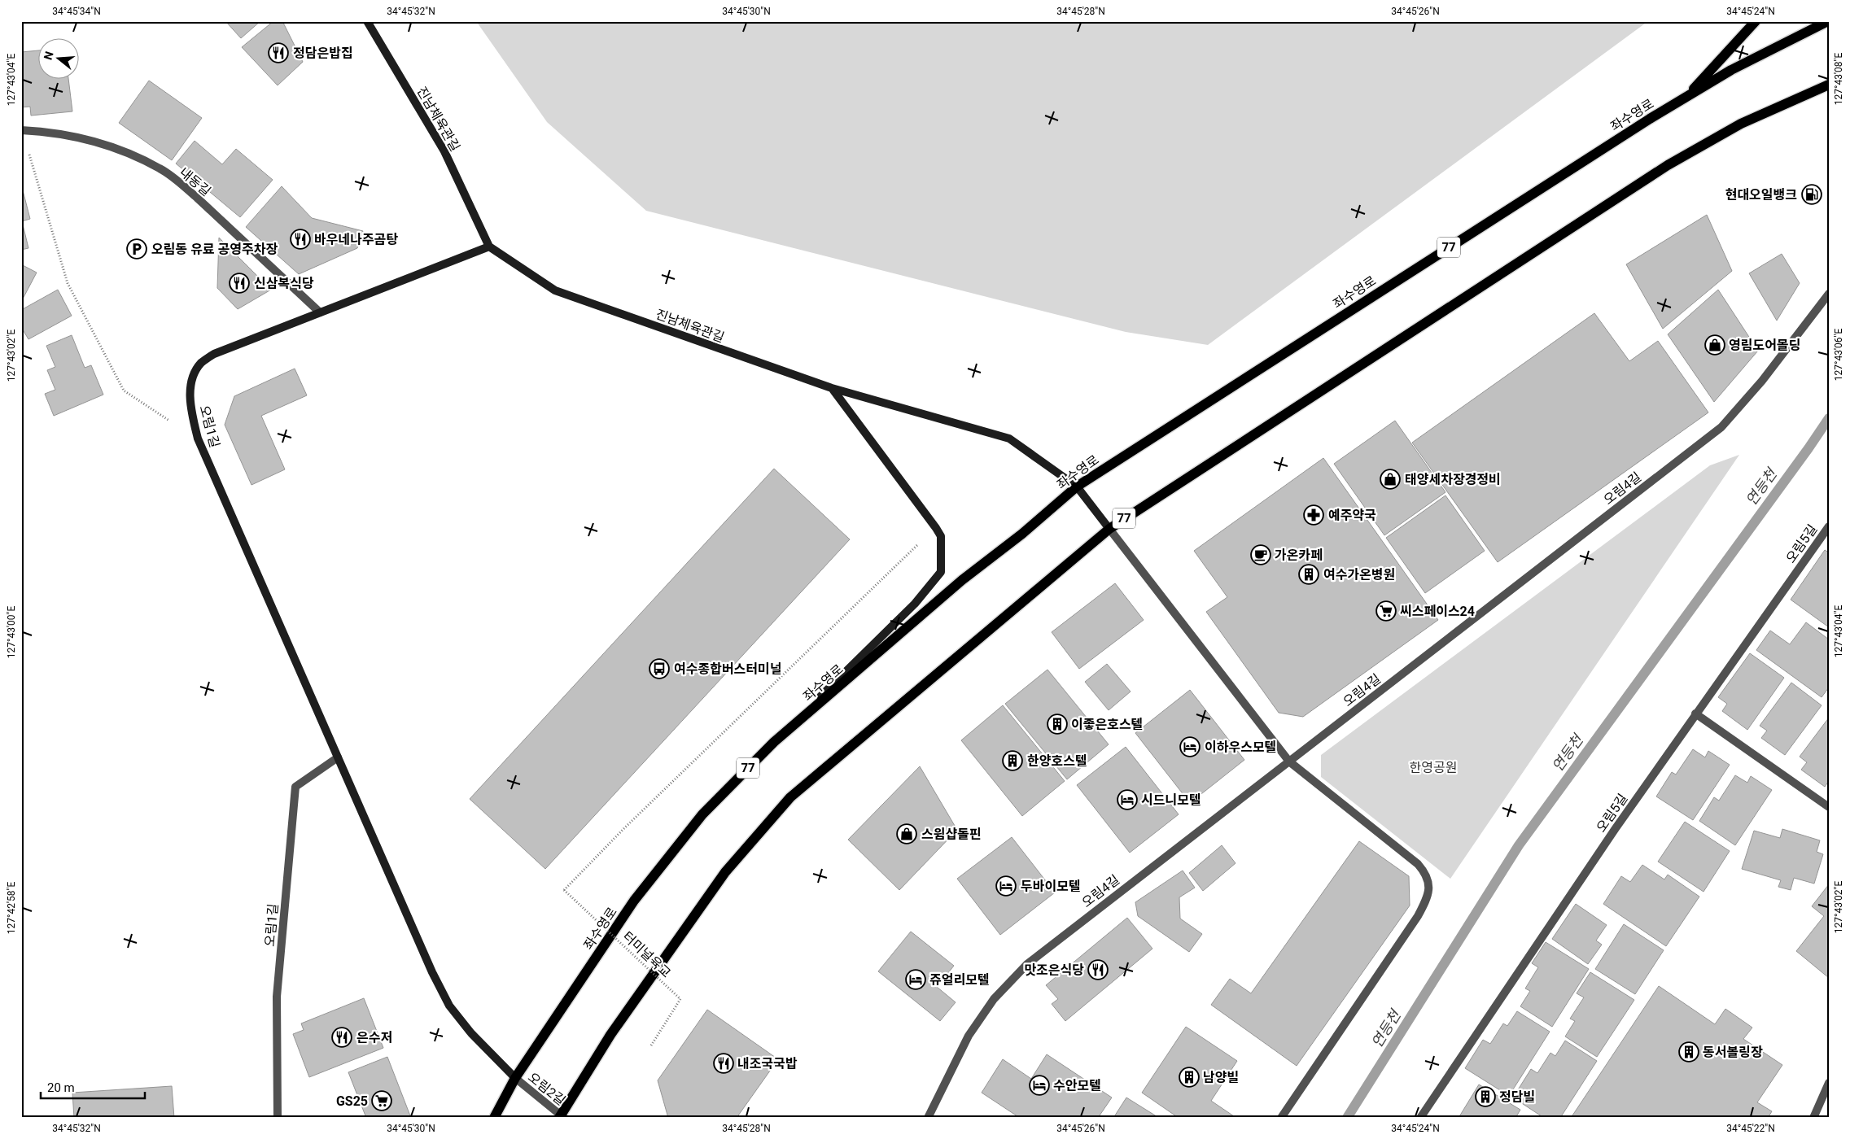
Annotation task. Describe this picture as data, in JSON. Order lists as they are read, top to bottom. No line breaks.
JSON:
{"streets":{"main road":["좌수영로","77"],"street":["진남체육관길","내동길","오림1길","오림4길","오림5길","오림2길"],"path":["터미널육교"]},"crossings":[["좌수영로","진남체육관길"],["좌수영로","오림1길"],["좌수영로","오림2길"],["진남체육관길","77"],["진남체육관길","오림1길"],["내동길","오림1길"],["77","오림2길"],["오림1길","오림2길"]],"water":["연등천"],"parks":["한영공원"],"places":{"restaurant":["정담은밥집","바우네나주곰탕","신삼복식당","맛조은식당","은수저","내조국국밥"],"fuel station":["현대오일뱅크"],"parking":["오림동 유료 공영주차장"],"shop":["영림도어몰딩","태양세차장경정비","스윔샵돌핀"],"pharmacy":["예주약국"],"cafe":["가온카페"],"building":["여수가온병원","이좋은호스텔","한양호스텔","동서볼링장","남양빌","정담빌"],"supermarket":["씨스페이스24","GS25"],"bus stop":["여수종합버스터미널"],"hotel":["이하우스모텔","시드니모텔","두바이모텔","쥬얼리모텔","수안모텔"]},"scale_bar":"20 m","north":"left","coordinates":["34°45'34\"N","34°45'32\"N","34°45'30\"N","34°45'28\"N","34°45'26\"N","34°45'24\"N","127°43'08\"E","127°43'04\"E","127°43'06\"E","127°43'02\"E","127°43'00\"E","127°42'58\"E","34°45'22\"N"]}
